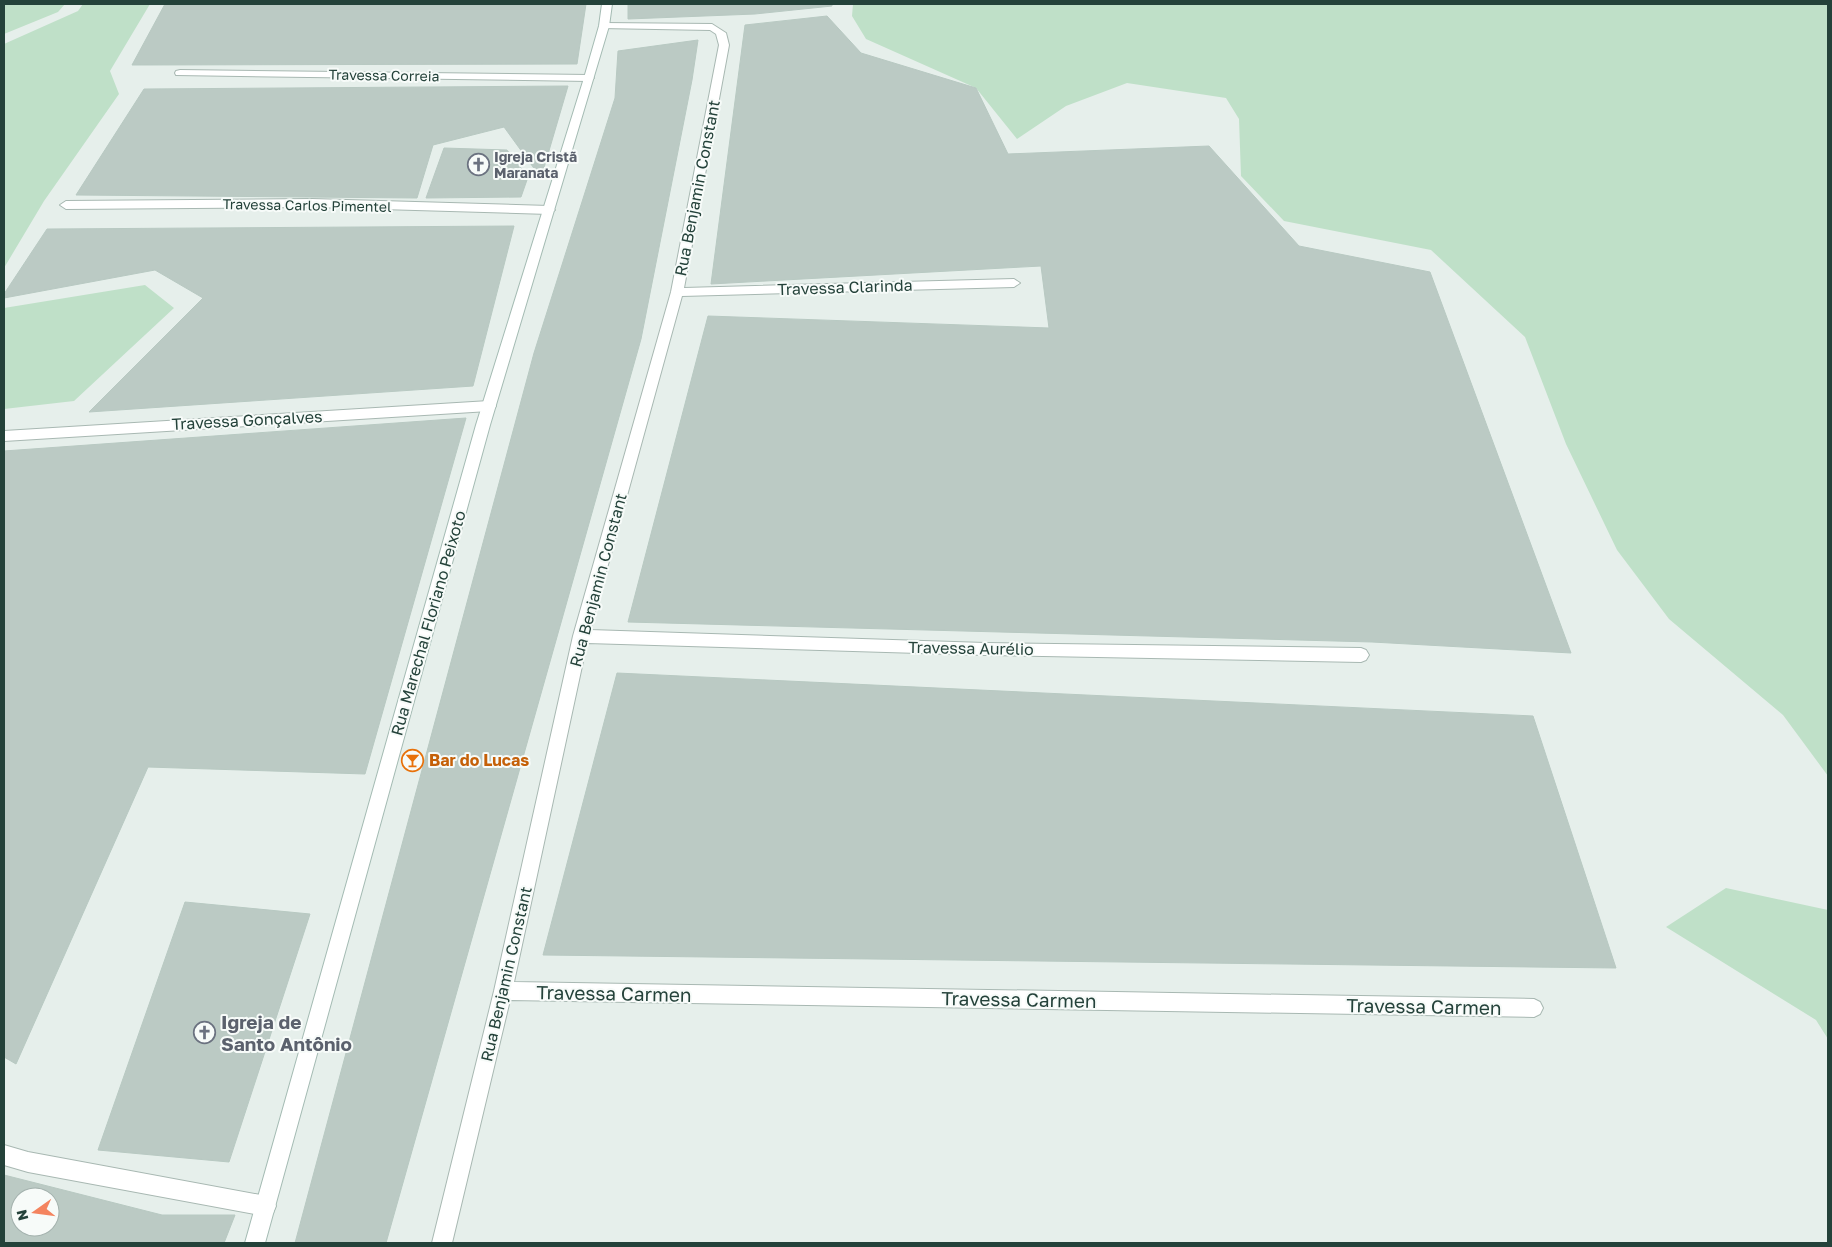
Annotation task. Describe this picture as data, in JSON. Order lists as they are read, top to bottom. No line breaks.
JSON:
{"streets":{"street":["Travessa Correia","Rua Benjamin Constant","Travessa Carlos Pimentel","Travessa Clarinda","Travessa Gonçalves","Rua Marechal Floriano Peixoto","Travessa Aurélio","Travessa Carmen"]},"crossings":[["Travessa Correia","Rua Marechal Floriano Peixoto"],["Rua Benjamin Constant","Travessa Clarinda"],["Rua Benjamin Constant","Rua Marechal Floriano Peixoto"],["Rua Benjamin Constant","Travessa Aurélio"],["Rua Benjamin Constant","Travessa Carmen"],["Travessa Carlos Pimentel","Rua Marechal Floriano Peixoto"],["Travessa Gonçalves","Rua Marechal Floriano Peixoto"]],"places":{"church":["Igreja Cristã Maranata","Igreja de Santo Antônio"],"bar":["Bar do Lucas"]},"north":"left"}
